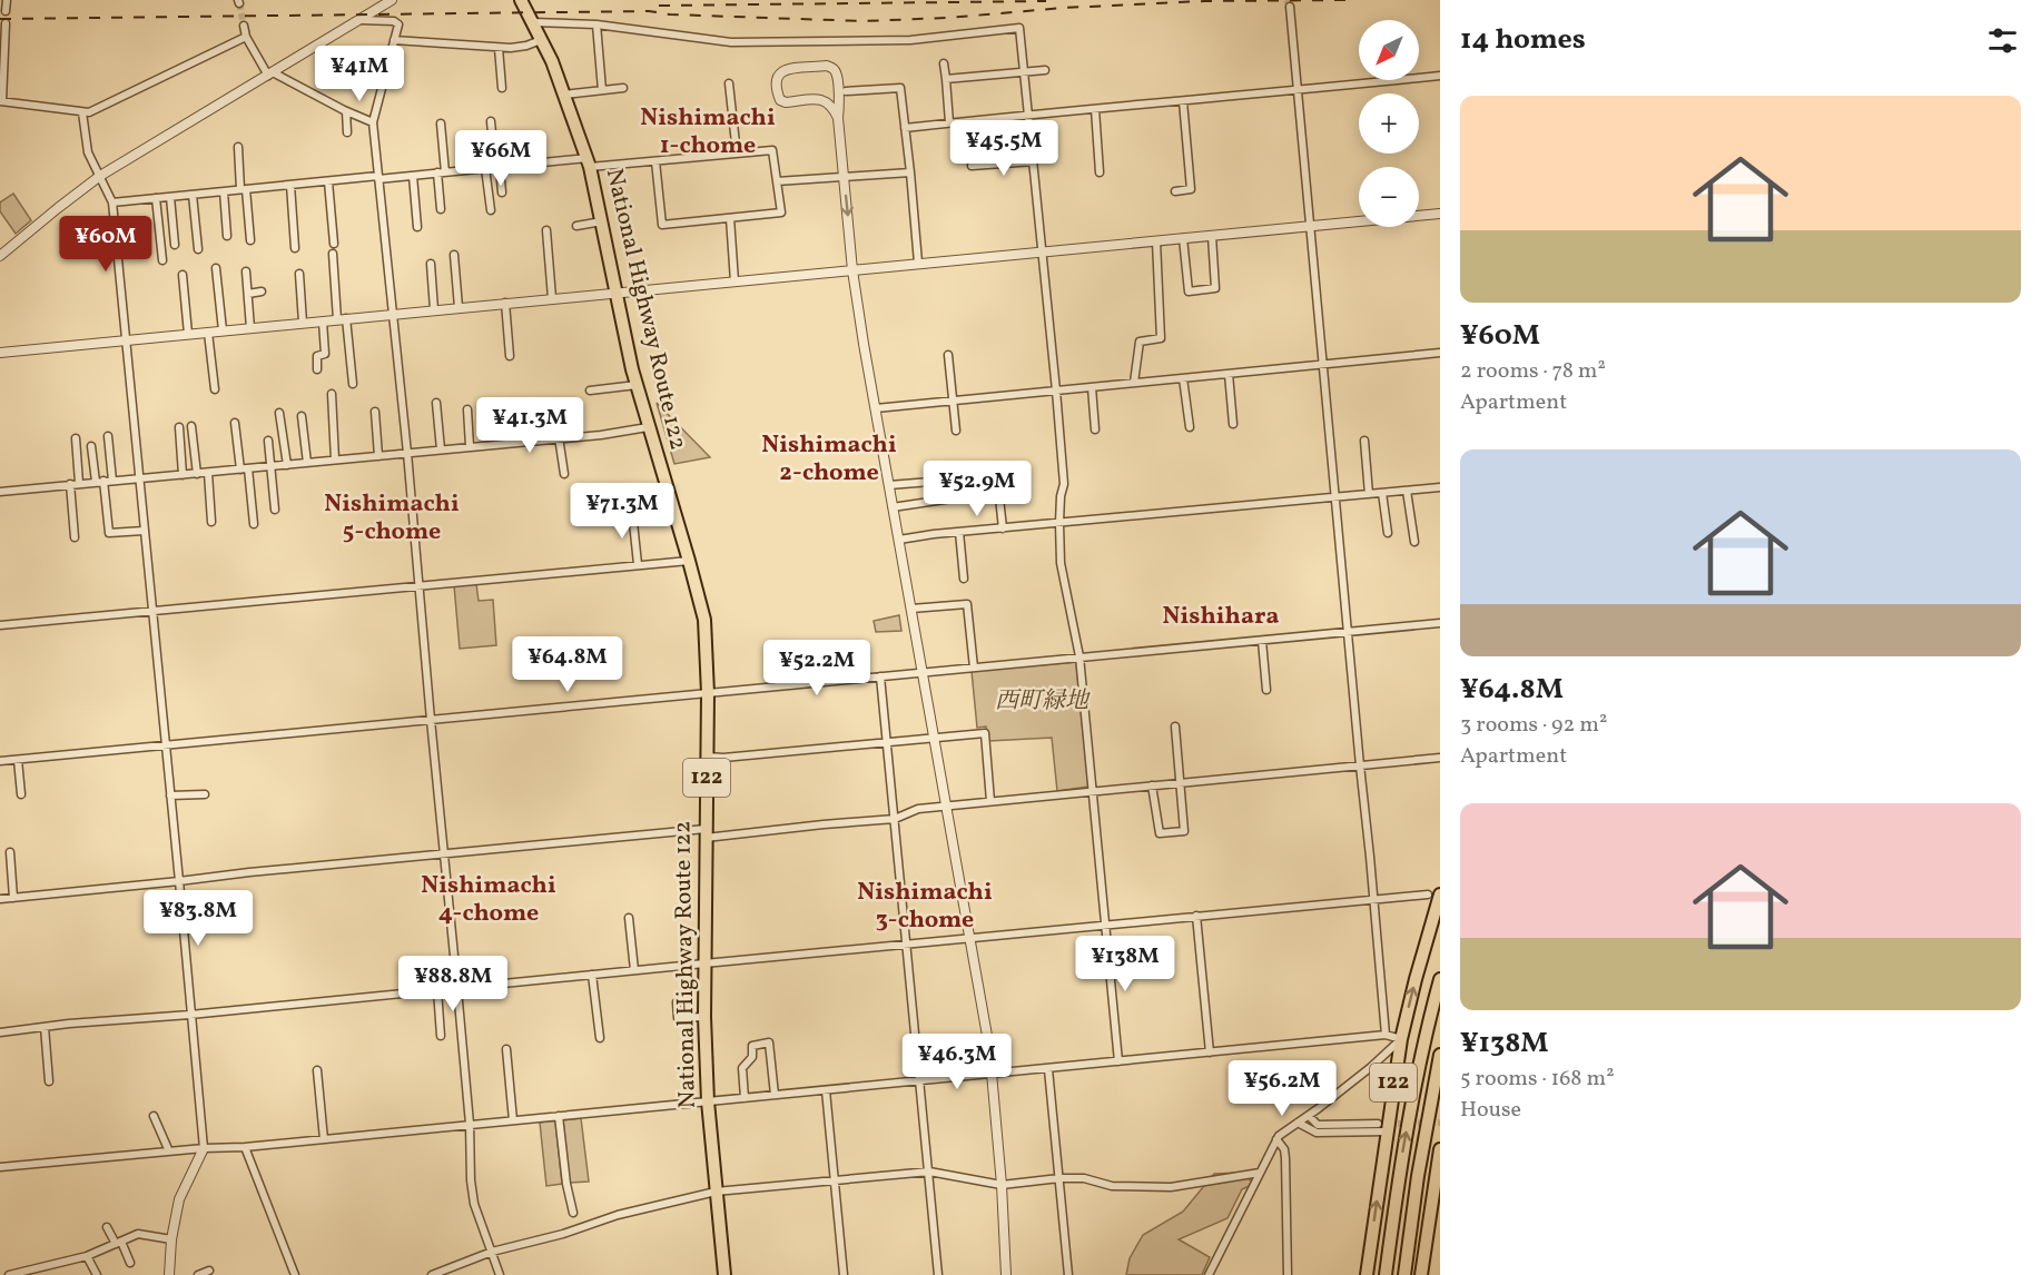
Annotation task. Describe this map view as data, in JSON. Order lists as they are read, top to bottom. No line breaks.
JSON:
{"streets":{"highway":["National Highway Route 122","122"]},"districts":["Nishimachi 1-chome","Nishimachi 2-chome","Nishimachi 5-chome","Nishihara","Nishimachi 4-chome","Nishimachi 3-chome"],"parks":["西町緑地"],"north":"bottom left","page":{"heading":"14 homes","map_buttons":["+","−"],"price":["¥41M","¥45.5M","¥66M","¥60M","¥41.3M","¥52.9M","¥71.3M","¥64.8M","¥52.2M","¥83.8M","¥138M","¥88.8M","¥46.3M","¥56.2M"],"list":[{"name":"¥60M","note":"2 rooms · 78 m² · Apartment"},{"name":"¥64.8M","note":"3 rooms · 92 m² · Apartment"},{"name":"¥138M","note":"5 rooms · 168 m² · House"}]}}
